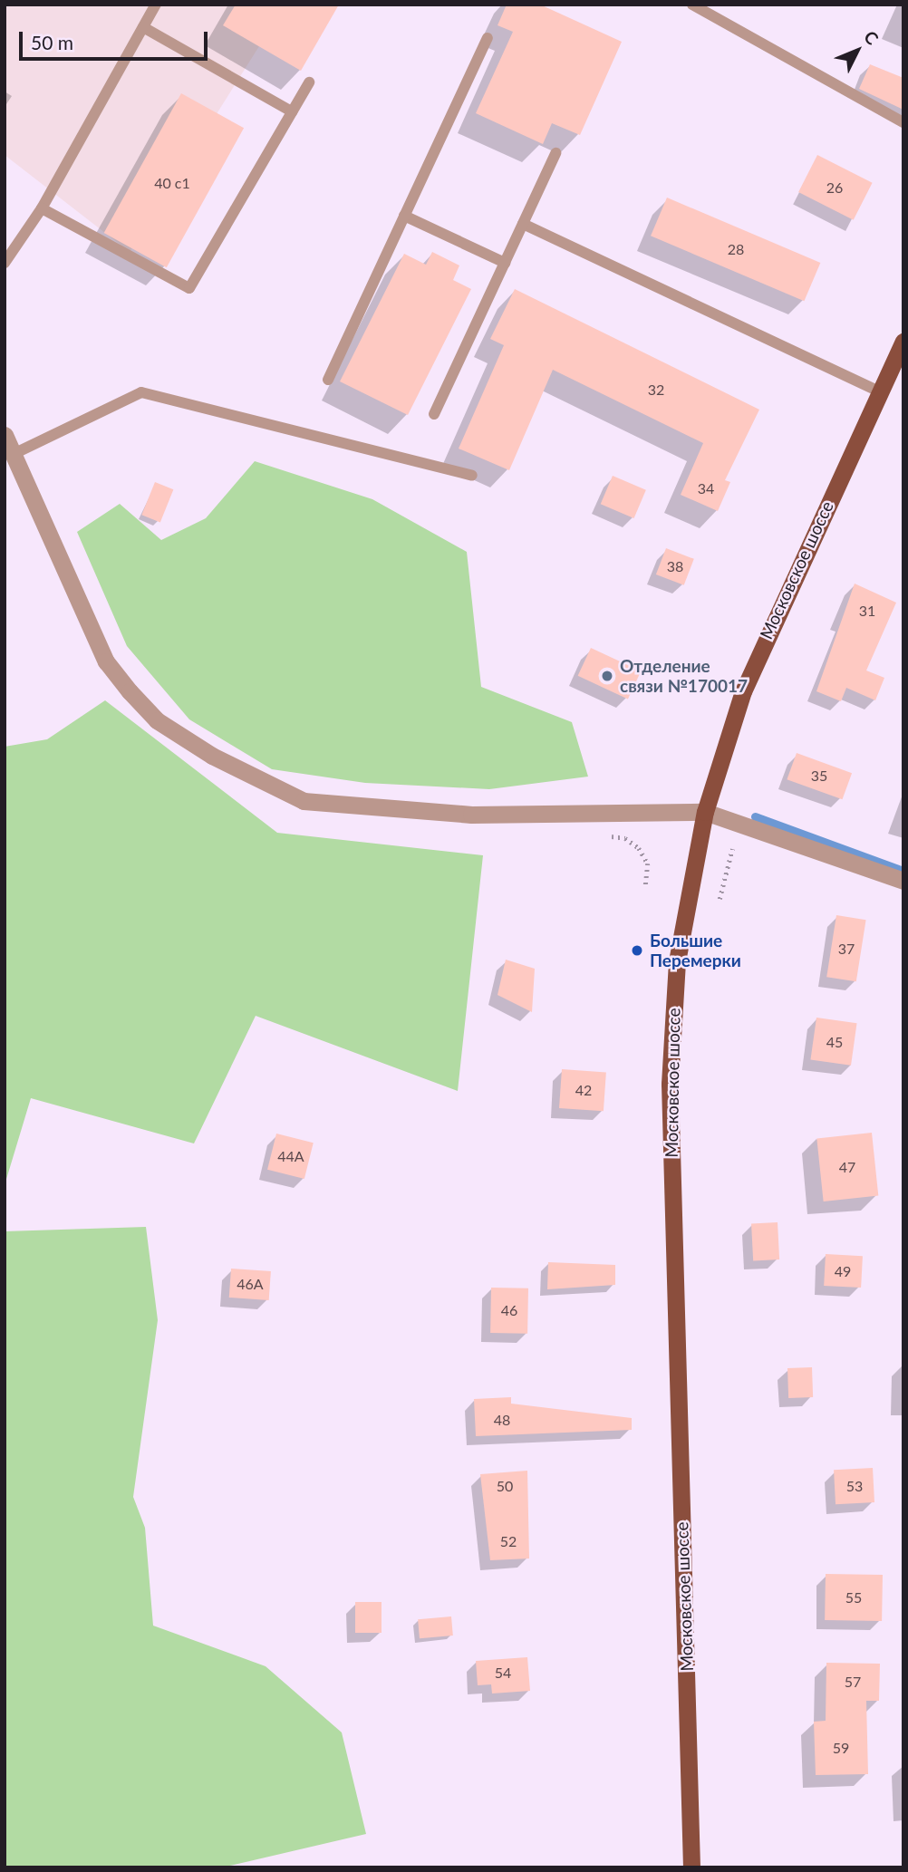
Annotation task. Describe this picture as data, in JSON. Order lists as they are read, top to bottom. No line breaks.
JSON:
{"streets":{"main road":["Московское шоссе"]},"places":["Отделение связи №170017","Большие Перемерки"],"house_numbers":["40 с1","26","28","32","34","38","31","35","37","45","42","44А","47","49","46А","46","48","50","53","52","55","54","57","59"],"scale_bar":"50 m","north":"top right"}
